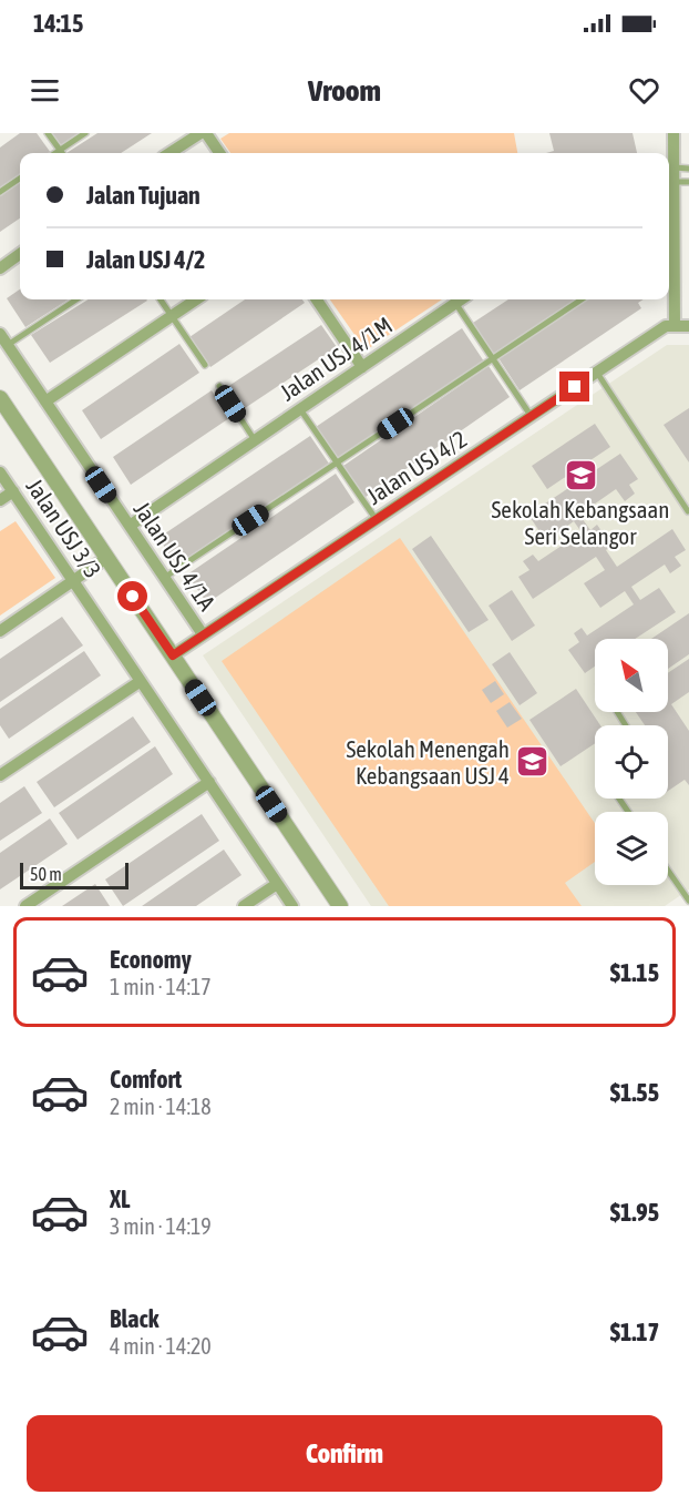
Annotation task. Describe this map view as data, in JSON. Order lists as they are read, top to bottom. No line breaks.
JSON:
{"streets":{"street":["Jalan USJ 4/1M","Jalan USJ 4/2","Jalan USJ 3/3","Jalan USJ 4/1A"]},"crossings":[["Jalan USJ 4/1M","Jalan USJ 4/1A"],["Jalan USJ 4/2","Jalan USJ 4/1A"]],"places":{"school or university":["Sekolah Kebangsaan Seri Selangor","Sekolah Menengah Kebangsaan USJ 4"]},"scale_bar":"50 m","north":"top left","page":{"status":"14:15","header":"Vroom","banner":["Jalan Tujuan","Jalan USJ 4/2"],"scale":"50 m","list":[{"name":"Economy","note":"1 min · 14:17","value":"$1.15"},{"name":"Comfort","note":"2 min · 14:18","value":"$1.55"},{"name":"XL","note":"3 min · 14:19","value":"$1.95"},{"name":"Black","note":"4 min · 14:20","value":"$1.17"}],"buttons":"Confirm"}}
